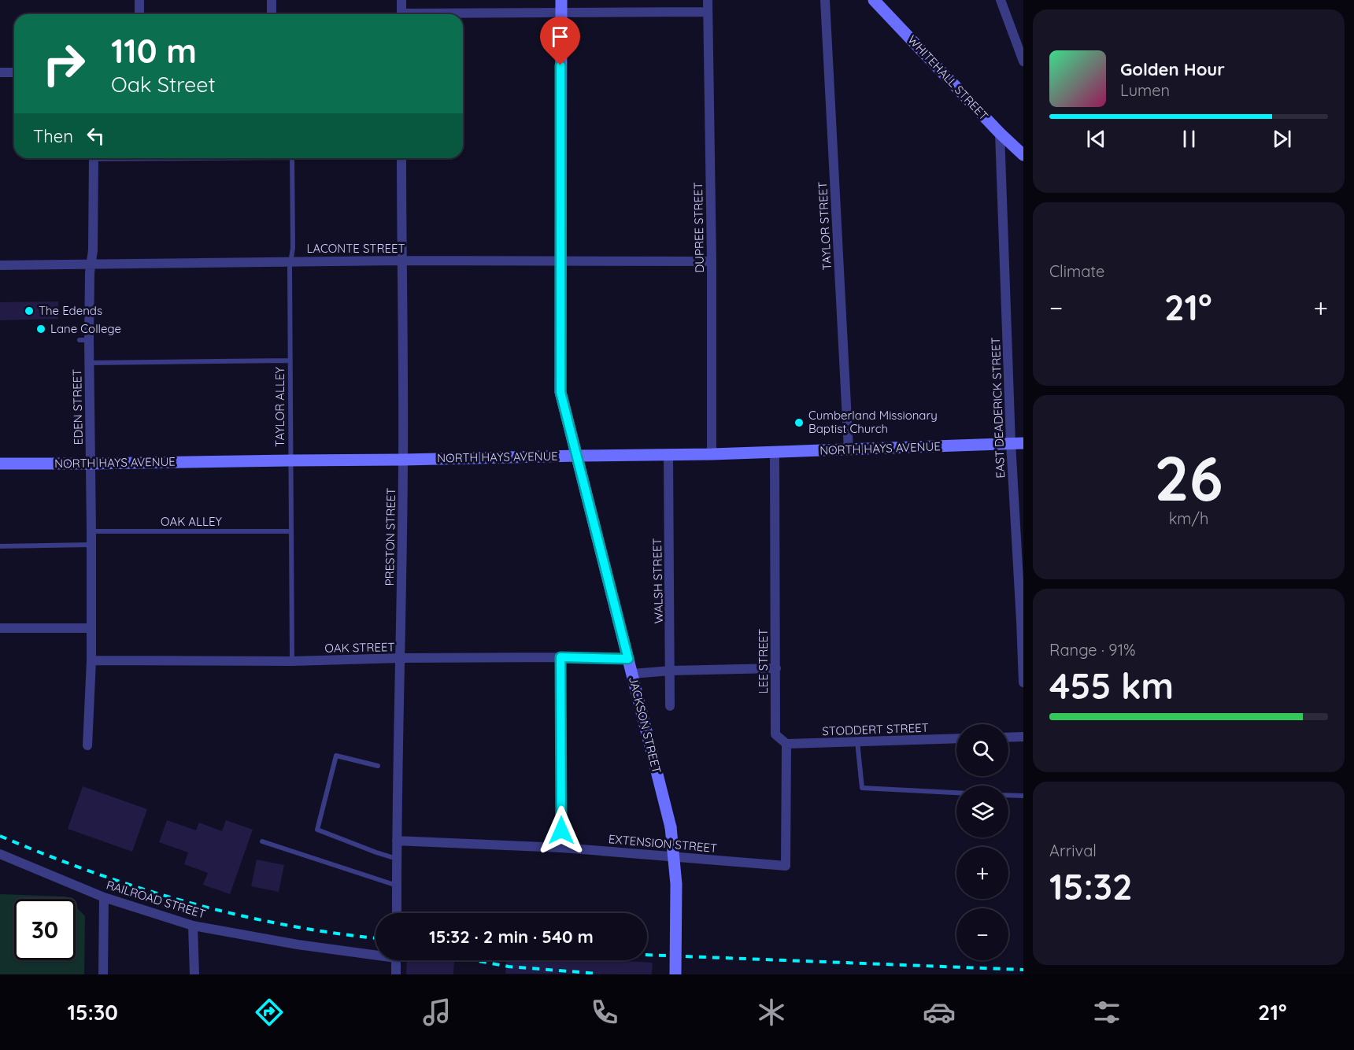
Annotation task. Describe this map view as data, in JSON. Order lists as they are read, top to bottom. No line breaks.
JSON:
{"streets":{"street":["WHITEHALL STREET","TAYLOR STREET","DUPREE STREET","LACONTE STREET","EDEN STREET","EAST DEADERICK STREET","NORTH HAYS AVENUE","PRESTON STREET","WALSH STREET","OAK STREET","LEE STREET","JACKSON STREET","STODDERT STREET","EXTENSION STREET","RAILROAD STREET"],"lane":["TAYLOR ALLEY","OAK ALLEY"]},"crossings":[["WHITEHALL STREET","EAST DEADERICK STREET"],["TAYLOR STREET","NORTH HAYS AVENUE"],["DUPREE STREET","LACONTE STREET"],["DUPREE STREET","NORTH HAYS AVENUE"],["LACONTE STREET","EDEN STREET"],["LACONTE STREET","TAYLOR ALLEY"],["LACONTE STREET","PRESTON STREET"],["LACONTE STREET","JACKSON STREET"],["EDEN STREET","NORTH HAYS AVENUE"],["EDEN STREET","OAK ALLEY"],["EDEN STREET","OAK STREET"],["TAYLOR ALLEY","NORTH HAYS AVENUE"],["TAYLOR ALLEY","OAK ALLEY"],["TAYLOR ALLEY","OAK STREET"],["EAST DEADERICK STREET","NORTH HAYS AVENUE"],["NORTH HAYS AVENUE","PRESTON STREET"],["NORTH HAYS AVENUE","WALSH STREET"],["NORTH HAYS AVENUE","LEE STREET"],["NORTH HAYS AVENUE","JACKSON STREET"],["PRESTON STREET","OAK STREET"],["PRESTON STREET","EXTENSION STREET"],["OAK STREET","JACKSON STREET"],["LEE STREET","STODDERT STREET"],["LEE STREET","EXTENSION STREET"],["STODDERT STREET","EXTENSION STREET"]],"places":["The Edends","Lane College","Cumberland Missionary Baptist Church"],"page":{"turn":["110 m","Oak Street"],"song":["Golden Hour","Lumen"],"then":"Then","tile":["Climate",["26","km/h"],["Range · 91%","455 km"],["Arrival","15:32"]],"heat":["−","21°","+"],"map_buttons":["+","−"],"limit":"30","trip":"15:32 · 2 min · 540 m","tabs":["15:30","21°"]}}
